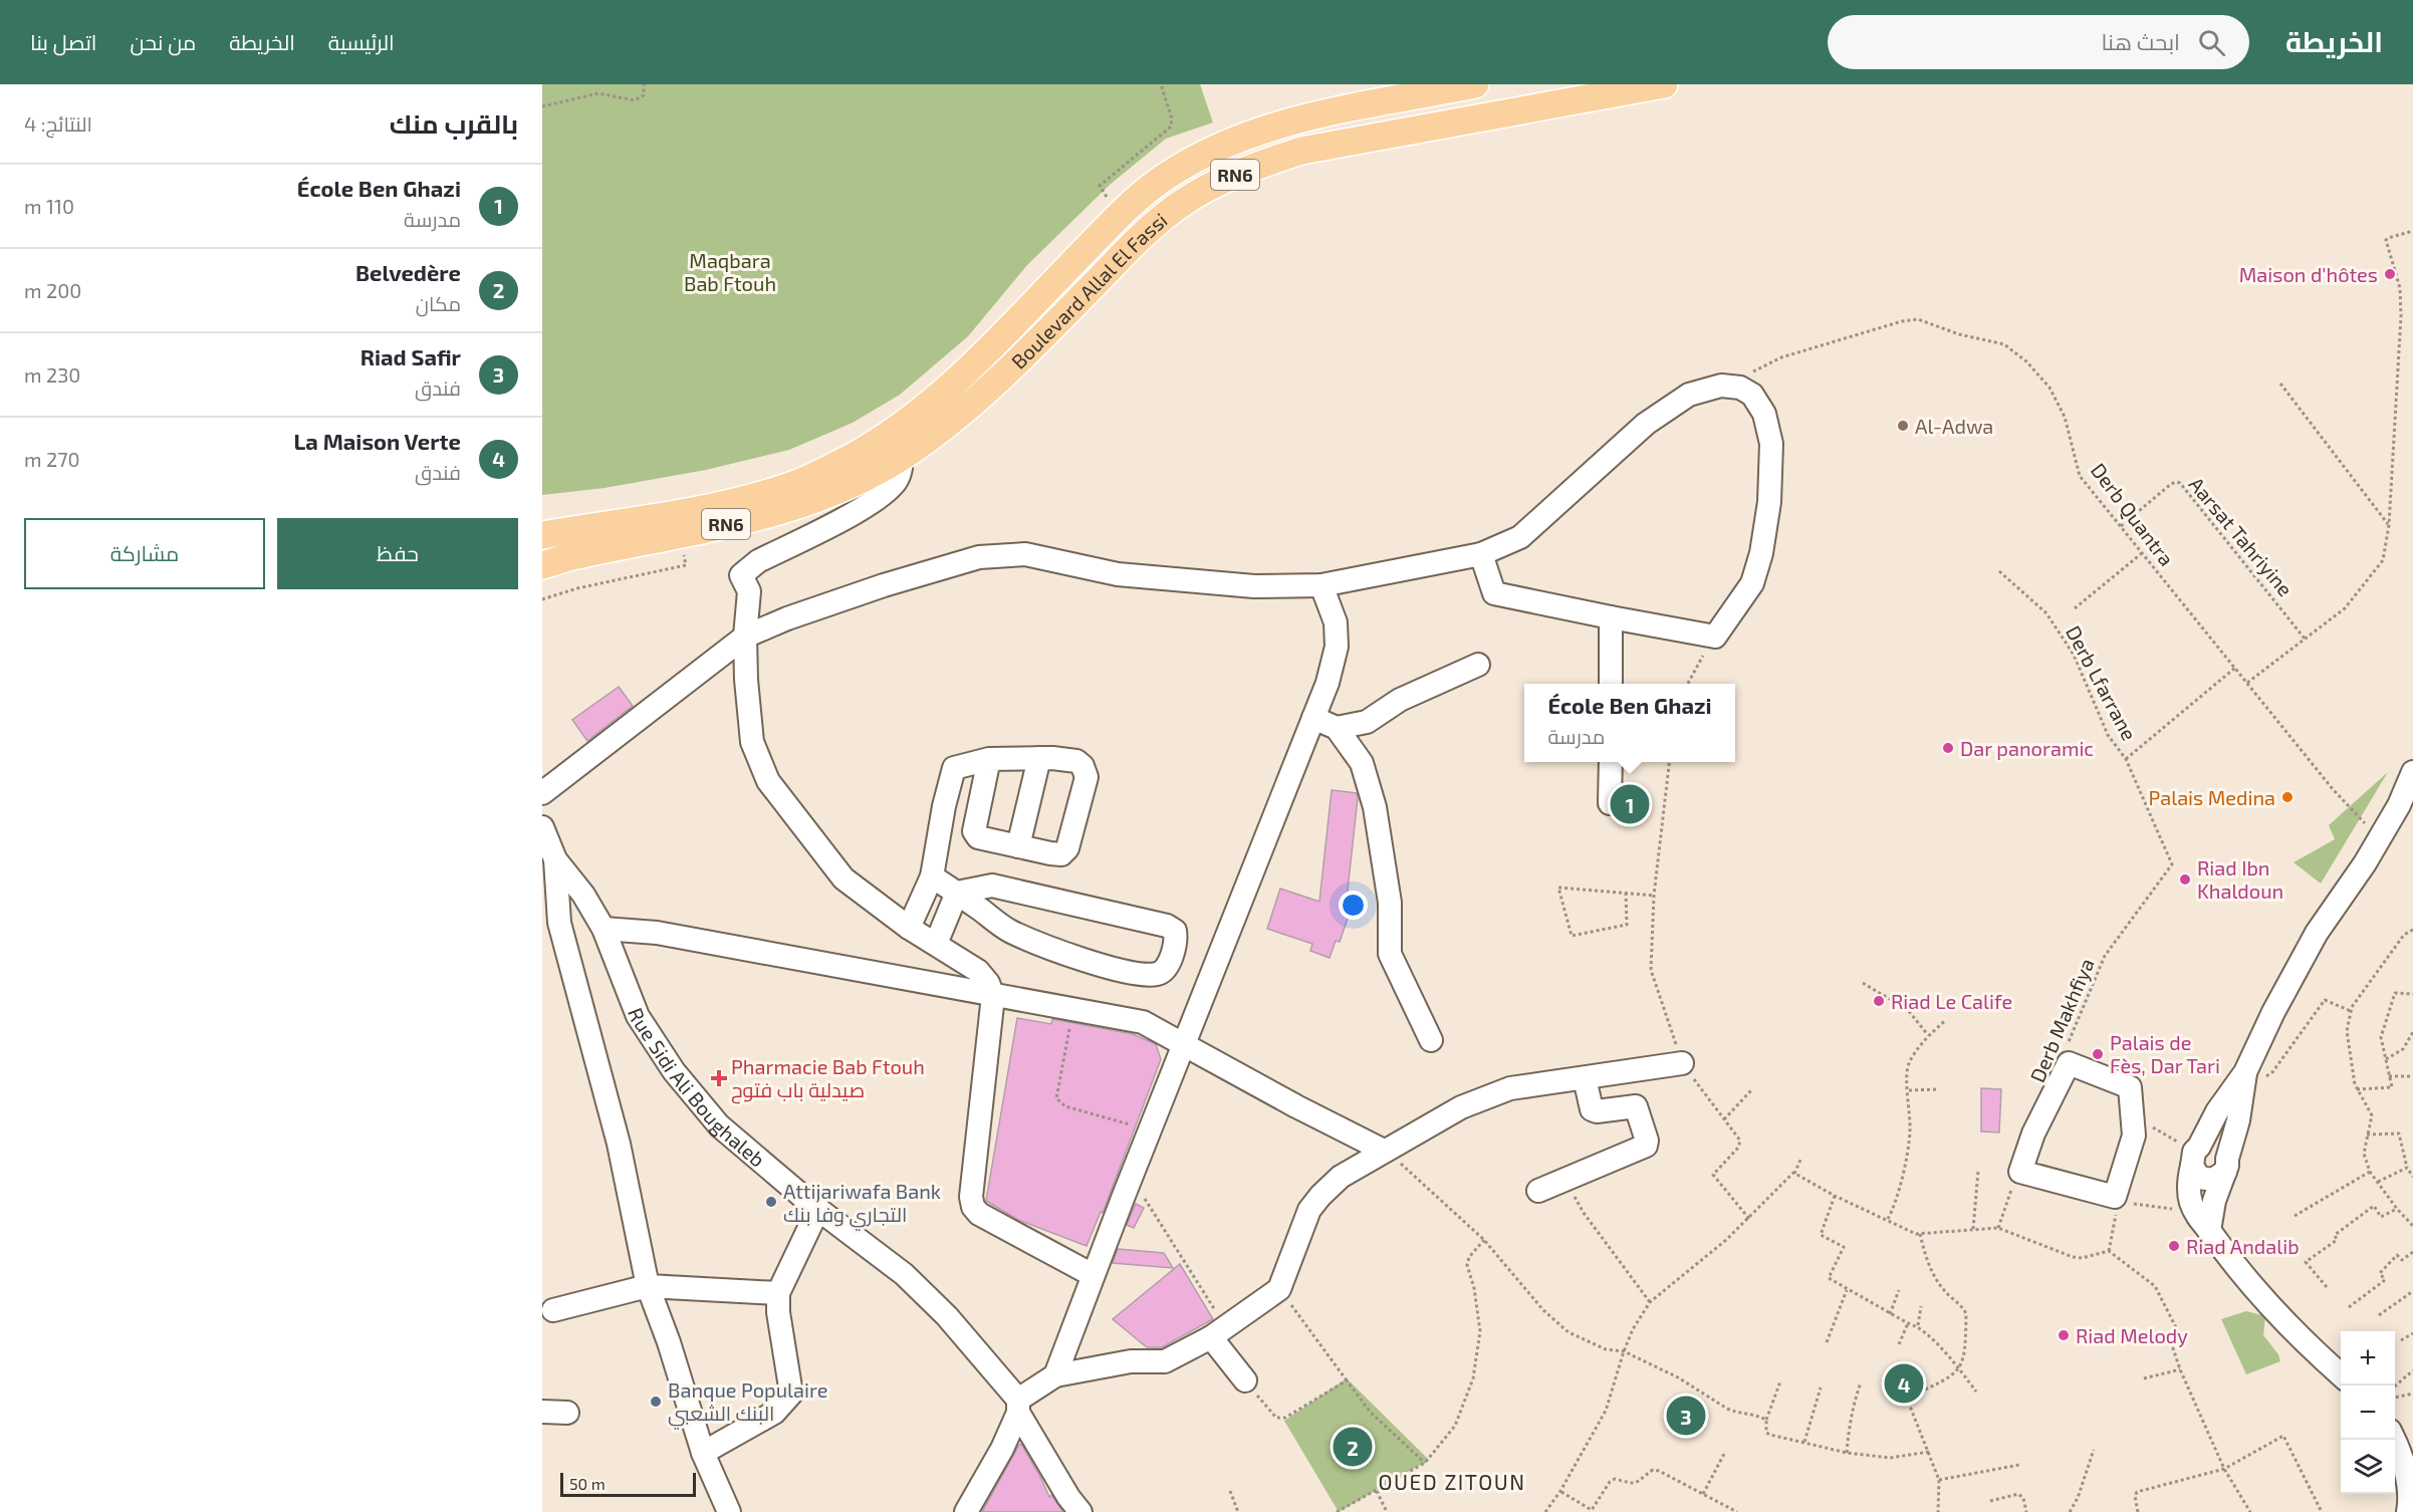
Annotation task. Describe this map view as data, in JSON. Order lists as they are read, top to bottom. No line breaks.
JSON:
{"streets":{"main road":["RN6","Boulevard Allal El Fassi"],"street":["Rue Sidi Ali Boughaleb"],"path":["Derb Quantra","Aarsat Tahriyine","Derb Lfarrane","Derb Makhfiya"]},"crossings":[["Derb Quantra","Aarsat Tahriyine"],["Derb Lfarrane","Derb Makhfiya"]],"districts":["OUED ZITOUN"],"parks":["Maqbara Bab Ftouh"],"places":{"other":["Maison d'hôtes","Al-Adwa","Dar panoramic","Palais Medina","Riad Ibn Khaldoun","Riad Le Calife","Palais de Fès, Dar Tari","Attijariwafa Bank التجاري وفا بنك","Riad Andalib","Riad Melody","Banque Populaire البنك الشعبي"],"health":["Pharmacie Bab Ftouh صيدلية باب فتوح"]},"scale_bar":"50 m","page":{"header":"الخريطة","search":"ابحث هنا","nav":["الرئيسية","الخريطة","من نحن","اتصل بنا"],"heading":["بالقرب منك","النتائج: 4"],"list":[{"mark":"1","name":"École Ben Ghazi","note":"مدرسة","value":"110 m"},{"mark":"2","name":"Belvedère","note":"مكان","value":"200 m"},{"mark":"3","name":"Riad Safir","note":"فندق","value":"230 m"},{"mark":"4","name":"La Maison Verte","note":"فندق","value":"270 m"}],"buttons":["حفظ","مشاركة"],"popup":["École Ben Ghazi","مدرسة"],"pins":["1","4","3","2"],"map_buttons":["+","−"],"scale":"50 m"}}
